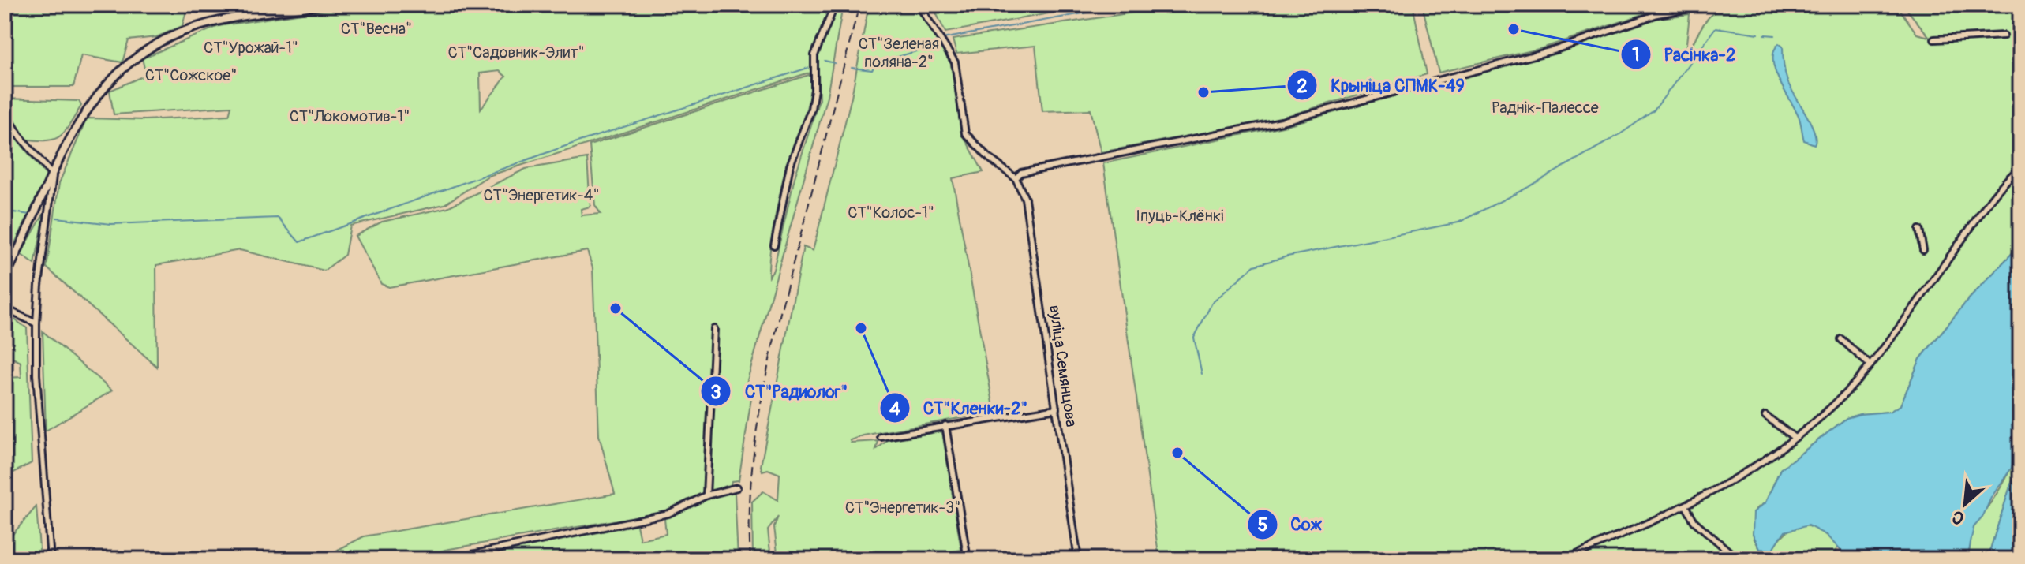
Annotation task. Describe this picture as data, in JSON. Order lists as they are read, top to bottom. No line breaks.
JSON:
{"streets":{"street":["вуліца Семянцова"]},"parks":["СТ\"Весна\"","СТ\"Зеленая поляна-2\"","СТ\"Урожай-1\"","СТ\"Садовник-Элит\"","СТ\"Сожское\"","Раднік-Палессе","СТ\"Локомотив-1\"","СТ\"Энергетик-4\"","СТ\"Колос-1\"","Іпуць-Клёнкі","СТ\"Энергетик-3\""],"places":["Расінка-2","Крыніца СПМК-49","СТ\"Радиолог\"","СТ\"Кленки-2\"","Сож"],"north":"bottom left"}
